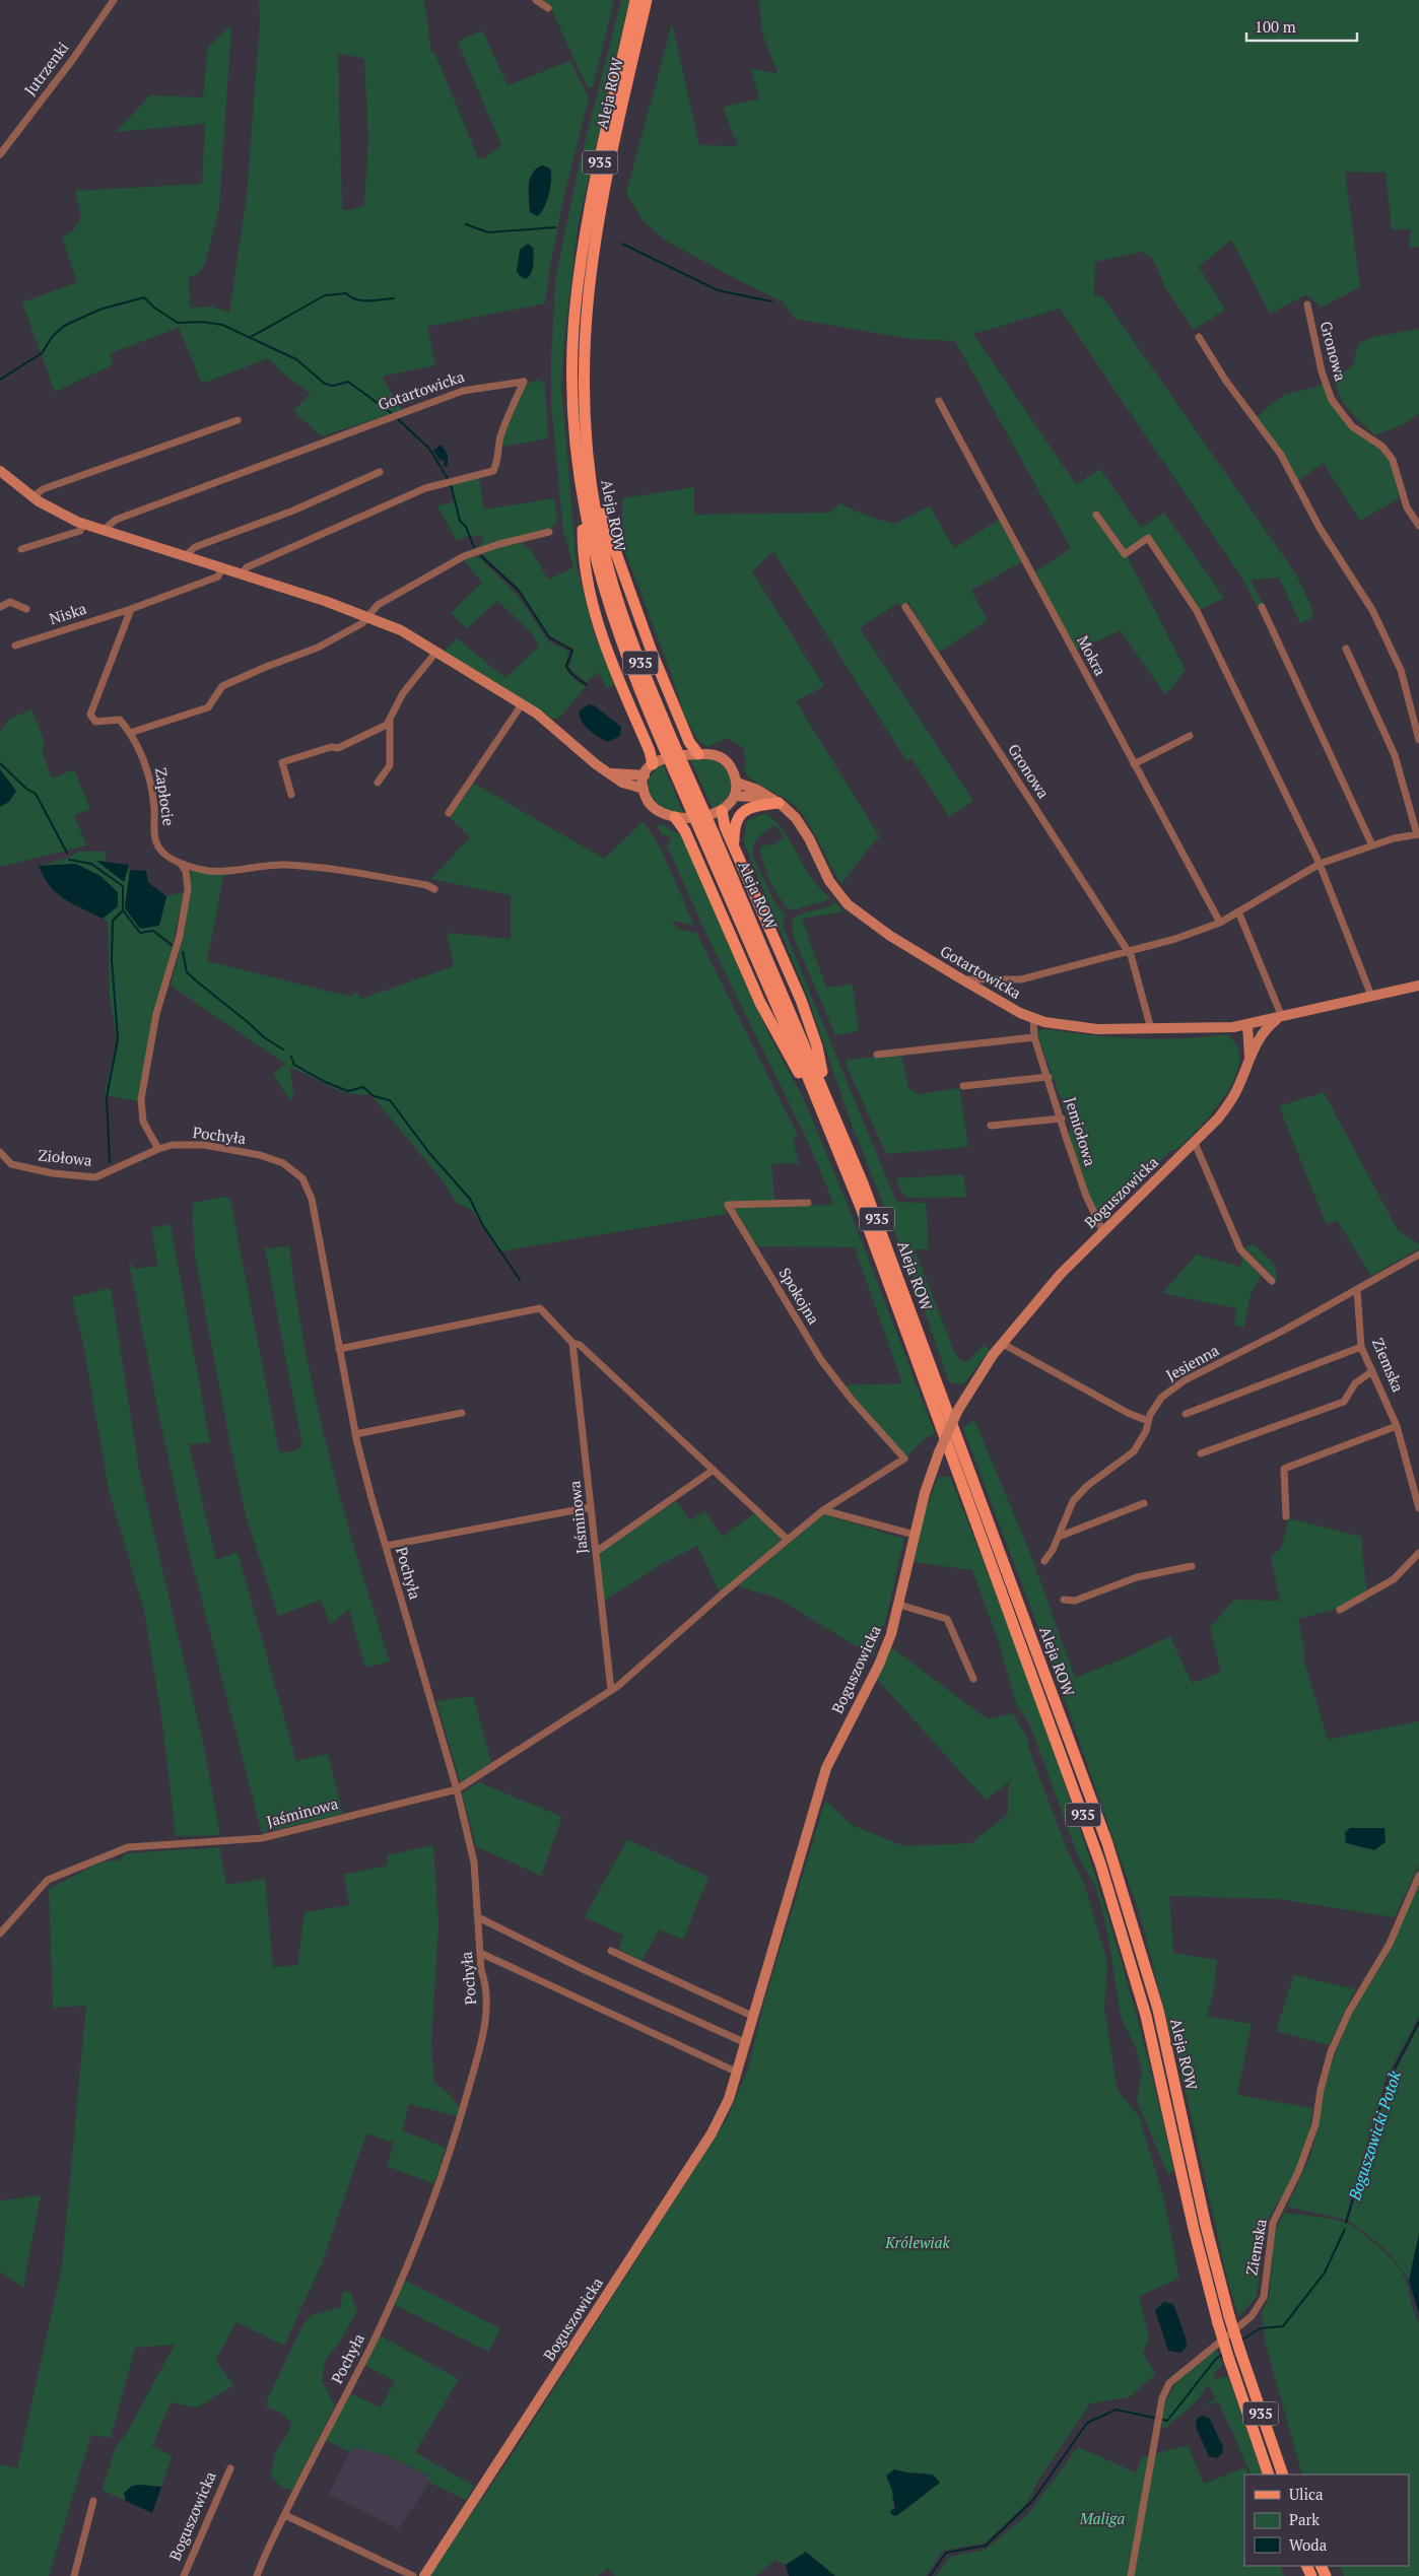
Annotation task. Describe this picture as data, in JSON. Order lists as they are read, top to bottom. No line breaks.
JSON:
{"streets":{"main road":["Aleja ROW","935"],"street":["Jutrzenki","Gronowa","Gotartowicka","Niska","Mokra","Zapłocie","Jemiołowa","Pochyła","Ziołowa","Boguszowicka","Spokojna","Jesienna","Ziemska","Jaśminowa"]},"crossings":[["Gronowa","Gotartowicka"],["Gotartowicka","Jemiołowa"],["Gotartowicka","Boguszowicka"],["Niska","Zapłocie"],["Jemiołowa","Boguszowicka"],["Pochyła","Ziołowa"],["Pochyła","Jaśminowa"],["Spokojna","Jaśminowa"],["Jesienna","Ziemska"]],"water":["Boguszowicki Potok"],"parks":["Królewiak","Maliga"],"legend":["Ulica","Park","Woda"],"scale_bar":"100 m"}
